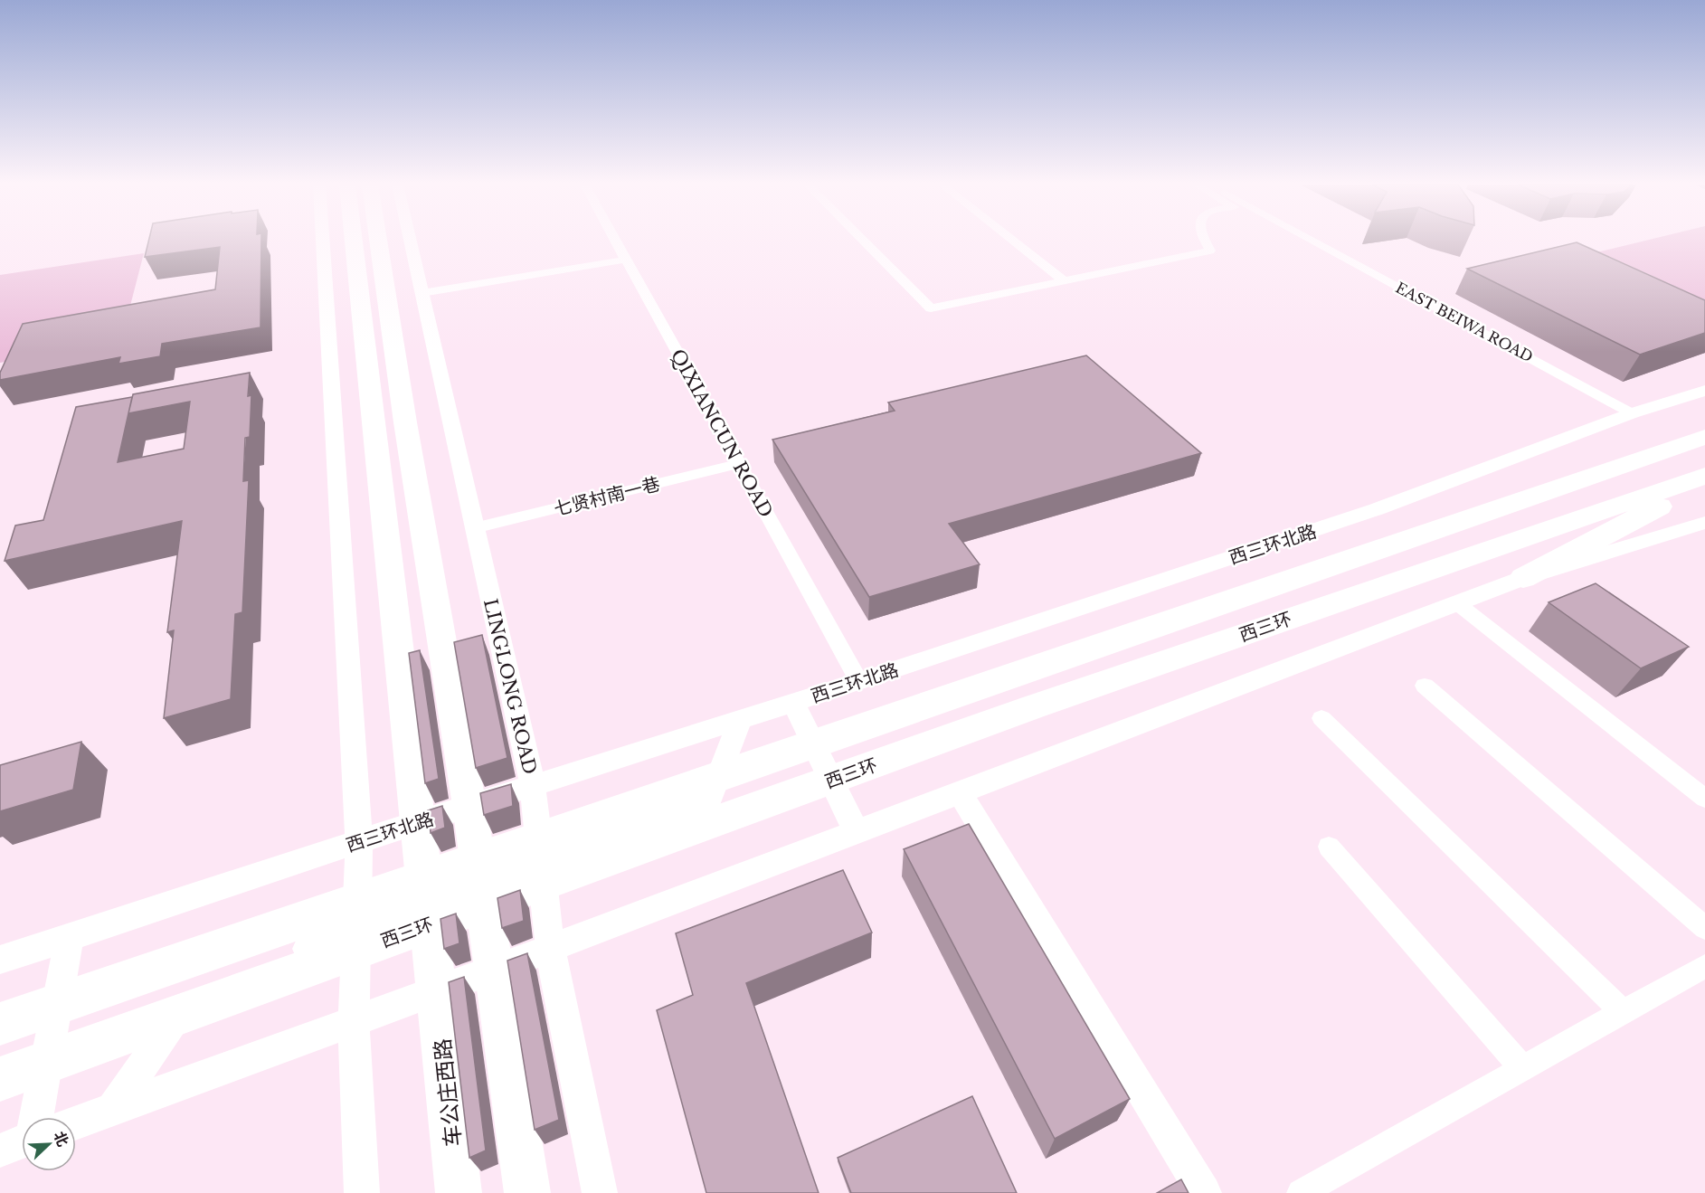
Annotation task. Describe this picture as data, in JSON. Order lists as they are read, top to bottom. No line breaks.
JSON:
{"streets":{"highway":["西三环"],"main road":["车公庄西路"],"street":["EAST BEIWA ROAD","QIXIANCUN ROAD","七贤村南一巷","西三环北路","LINGLONG ROAD"]},"crossings":[["EAST BEIWA ROAD","西三环北路"],["QIXIANCUN ROAD","七贤村南一巷"],["QIXIANCUN ROAD","西三环北路"],["七贤村南一巷","LINGLONG ROAD"],["西三环北路","LINGLONG ROAD"],["西三环北路","车公庄西路"]],"north":"top right"}
